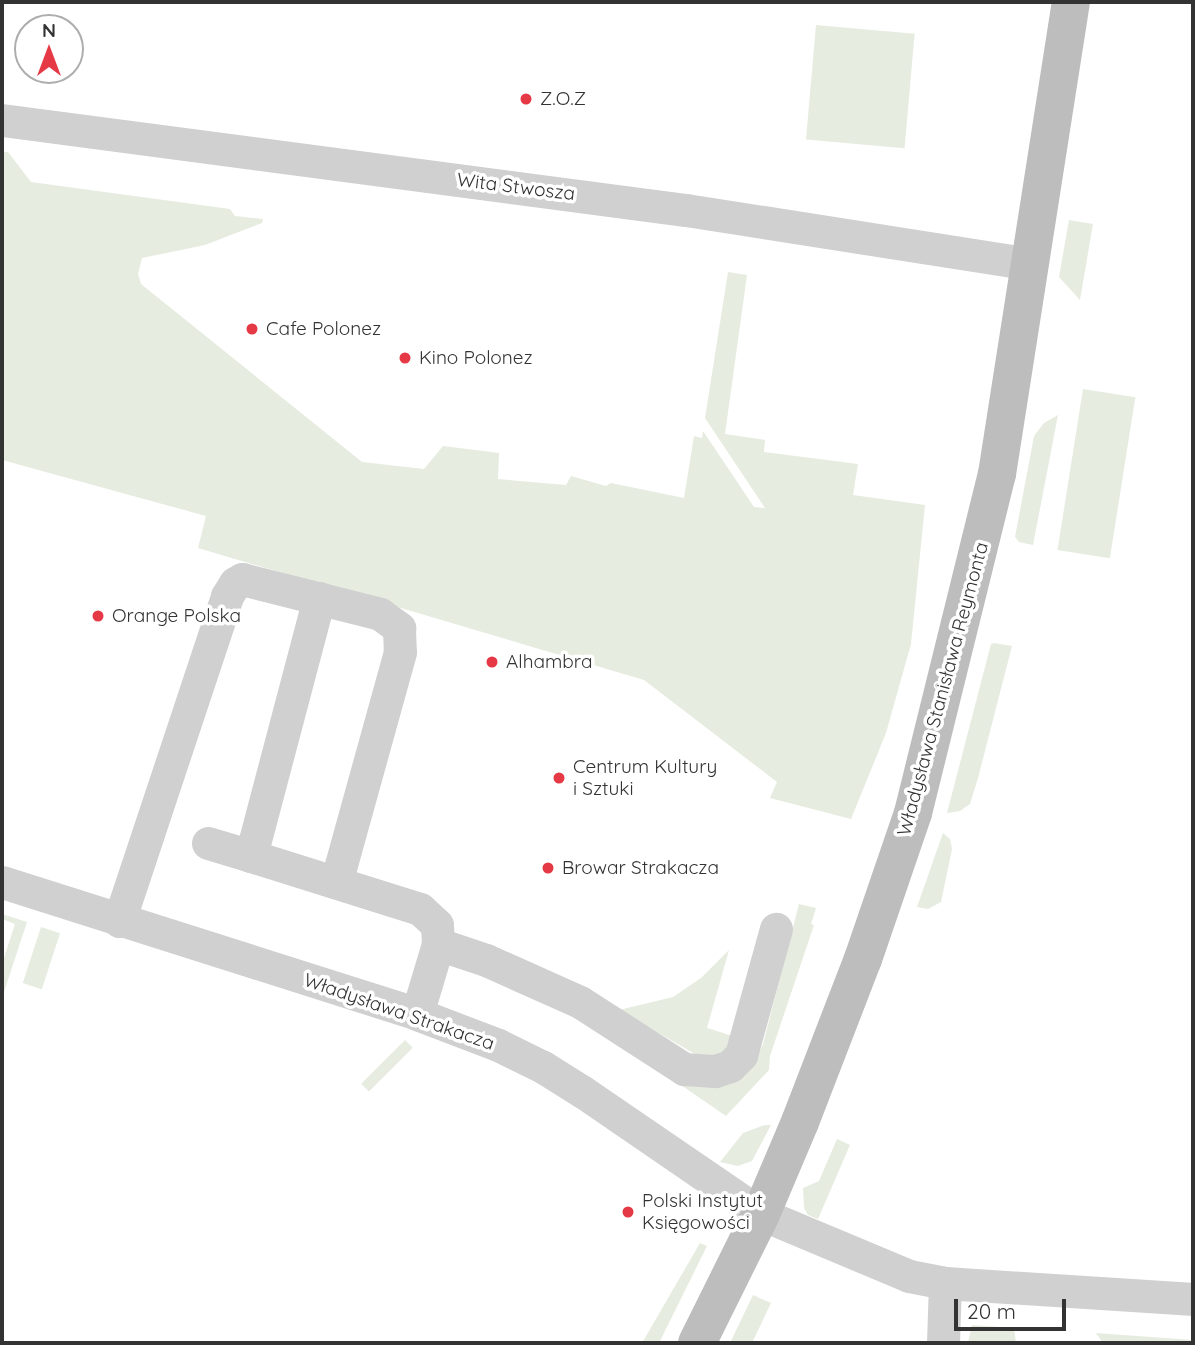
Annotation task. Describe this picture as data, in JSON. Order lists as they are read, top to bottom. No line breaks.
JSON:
{"streets":{"street":["Wita Stwosza","Władysława Stanisława Reymonta","Władysława Strakacza"]},"crossings":[["Wita Stwosza","Władysława Stanisława Reymonta"],["Władysława Stanisława Reymonta","Władysława Strakacza"]],"places":["Z.O.Z","Cafe Polonez","Kino Polonez","Orange Polska","Alhambra","Centrum Kultury i Sztuki","Browar Strakacza","Polski Instytut Księgowości"],"scale_bar":"20 m","north":"top"}
